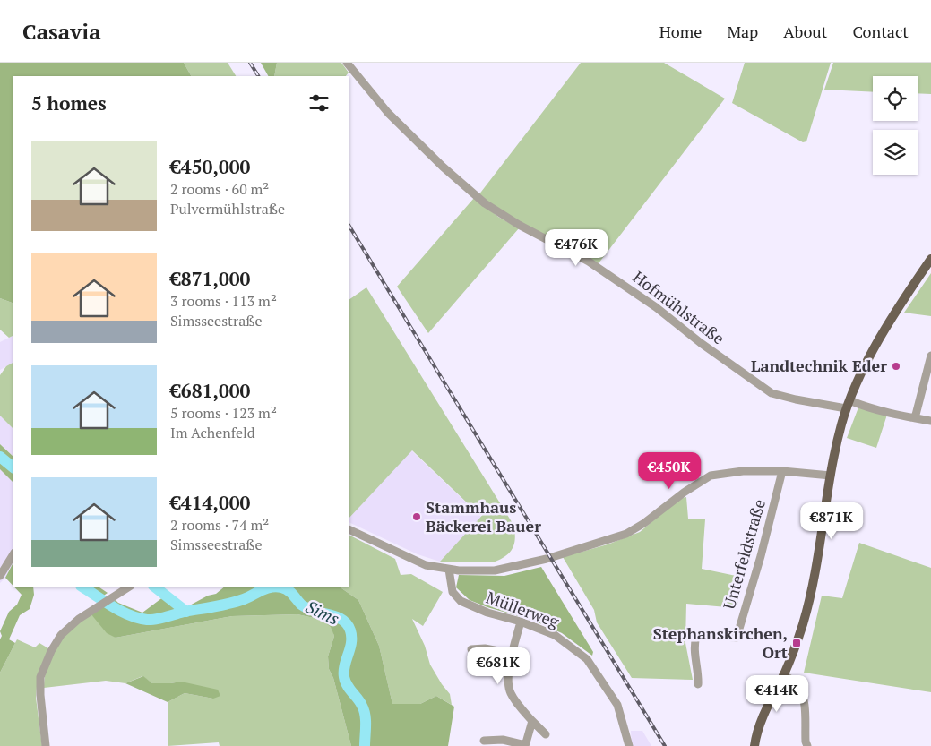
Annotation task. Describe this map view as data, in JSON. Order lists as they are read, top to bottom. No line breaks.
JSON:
{"streets":{"street":["Hofmühlstraße","Unterfeldstraße","Müllerweg"]},"water":["Sims"],"places":{"other":["Landtechnik Eder","Stammhaus Bäckerei Bauer"],"transit":["Stephanskirchen, Ort"]},"page":{"header":"Casavia","nav":["Home","Map","About","Contact"],"heading":"5 homes","list":[{"name":"€450,000","note":"2 rooms · 60 m² · Pulvermühlstraße"},{"name":"€871,000","note":"3 rooms · 113 m² · Simsseestraße"},{"name":"€681,000","note":"5 rooms · 123 m² · Im Achenfeld"},{"name":"€414,000","note":"2 rooms · 74 m² · Simsseestraße"}],"price":["€476K","€450K","€871K","€681K","€414K"]}}
